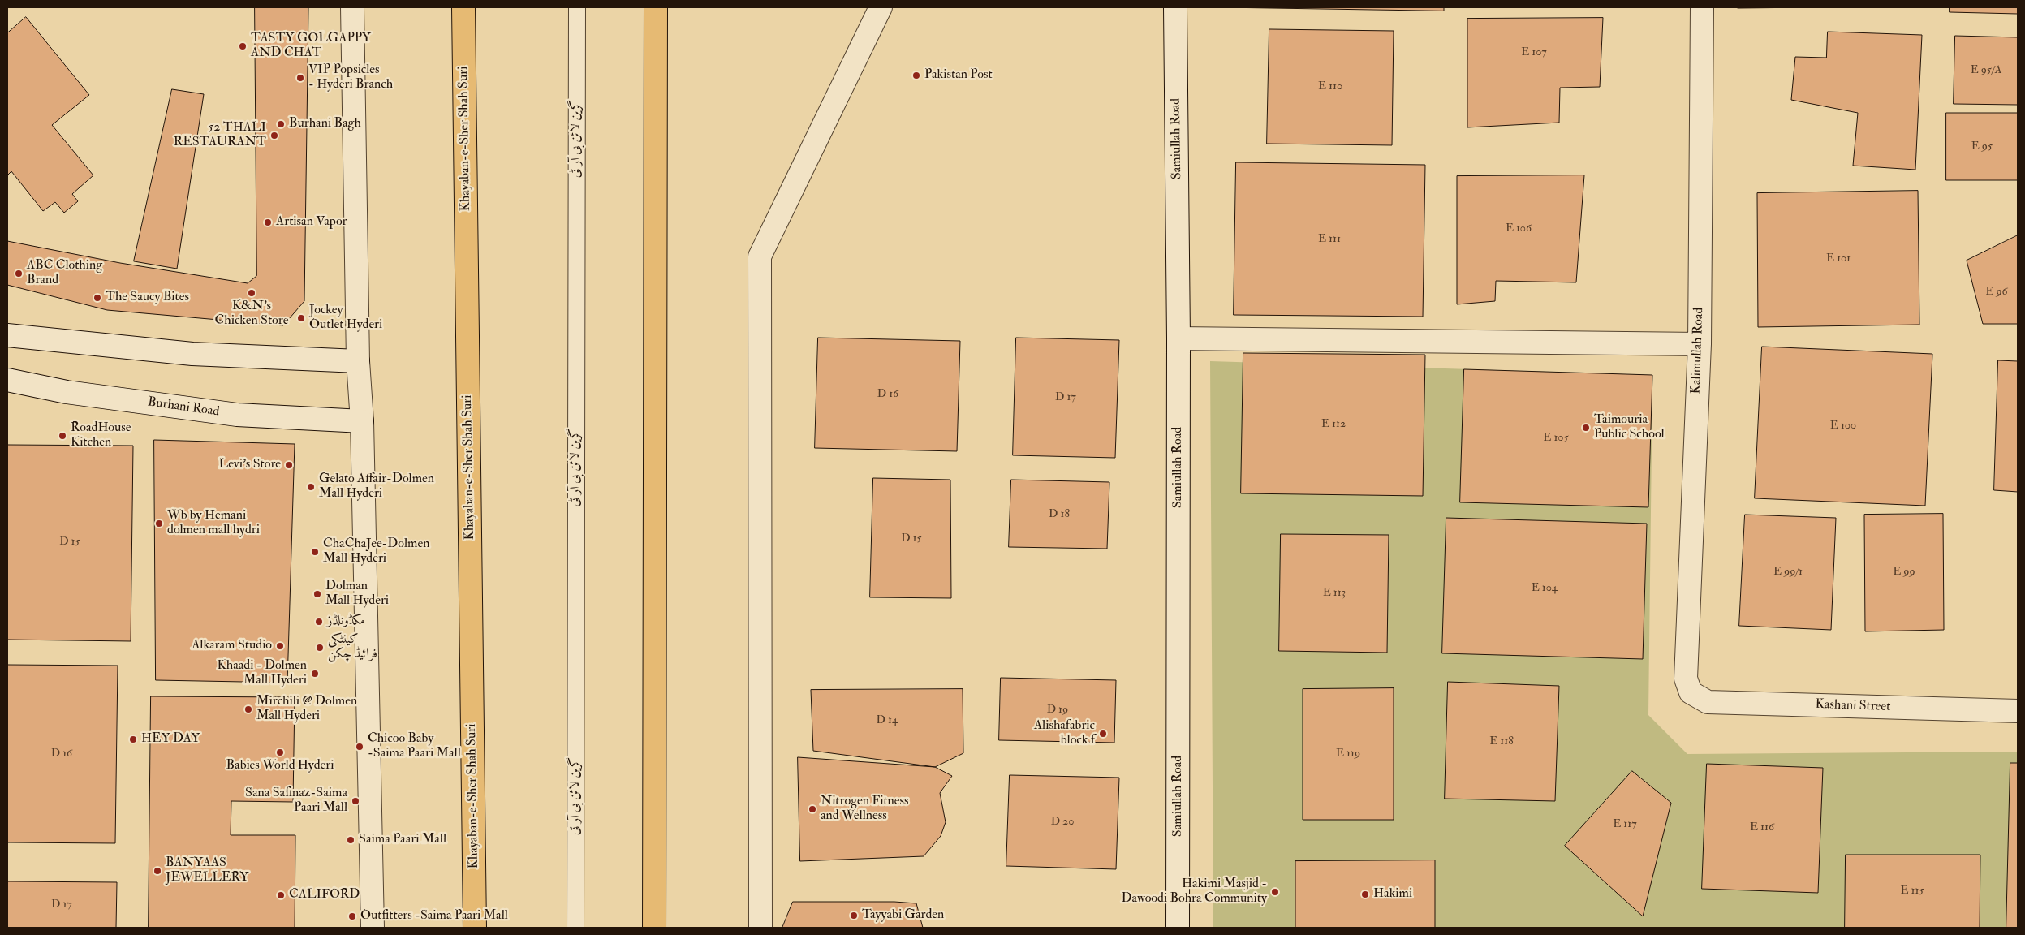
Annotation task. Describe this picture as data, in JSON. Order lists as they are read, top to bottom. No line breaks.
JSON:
{"streets":{"main road":["Khayaban-e-Sher Shah Suri"],"street":["Samiullah Road","Kalimullah Road","Burhani Road","Kashani Street"],"lane":["گرین لائن بی آر ٹی"]},"crossings":[["Kalimullah Road","Kashani Street"]],"places":["TASTY GOLGAPPY AND CHAT","Pakistan Post","VIP Popsicles - Hyderi Branch","Burhani Bagh","52 THALI RESTAURANT","Artisan Vapor","ABC Clothing Brand","K&N's Chicken Store","The Saucy Bites","Jockey Outlet Hyderi","Taimouria Public School","RoadHouse Kitchen","Levi's Store","Gelato Affair-Dolmen Mall Hyderi","Wb by Hemani dolmen mall hydri","ChaChaJee-Dolmen Mall Hyderi","Dolman Mall Hyderi","مکڈونلڈز","Alkaram Studio","کینٹکی فرائیڈ چکن","Khaadi - Dolmen Mall Hyderi","Mirchili @ Dolmen Mall Hyderi","Alishafabric block f","HEY DAY","Chicoo Baby -Saima Paari Mall","Babies World Hyderi","Sana Safinaz-Saima Paari Mall","Nitrogen Fitness and Wellness","Saima Paari Mall","BANYAAS JEWELLERY","Hakimi Masjid - Dawoodi Bohra Community","Hakimi","CALIFORD","Tayyabi Garden","Outfitters -Saima Paari Mall"],"house_numbers":["E 107","E 95/A","E 110","E 95","E 106","E 111","E 101","E 96","D 16","D 17","E 112","E 100","E 105","D 18","D 15","D 15","E 99/1","E 99","E 104","E 113","D 19","D 14","E 118","D 16","E 119","D 20","E 117","E 116","E 115","D 17"]}
